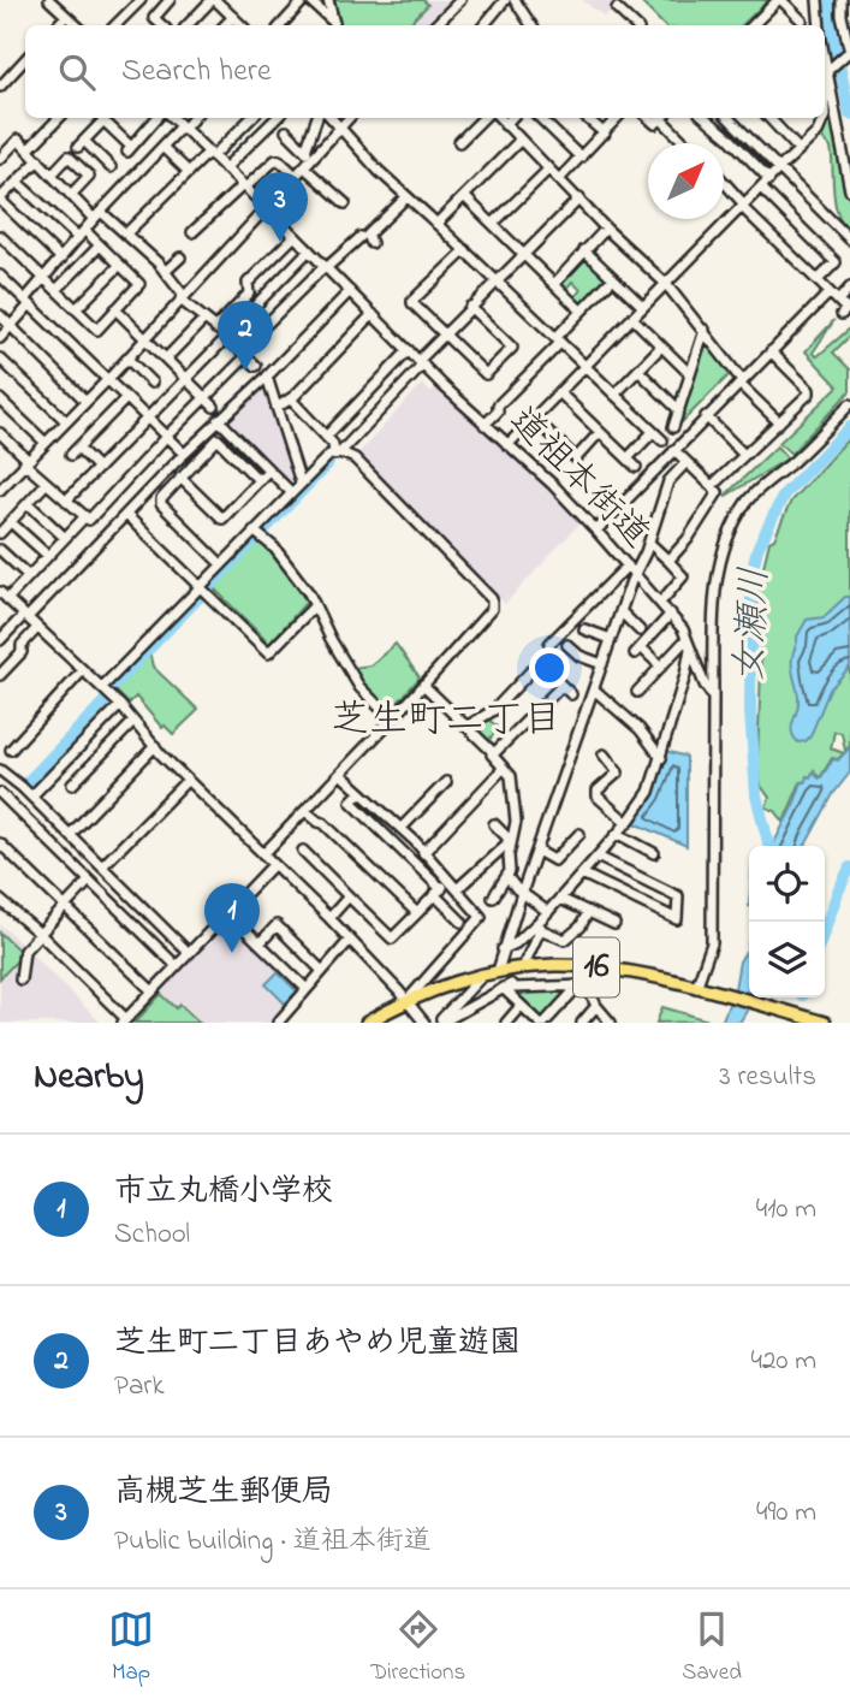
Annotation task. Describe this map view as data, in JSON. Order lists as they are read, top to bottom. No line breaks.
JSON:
{"streets":{"main road":["16"],"street":["道祖本街道"]},"crossings":[["道祖本街道","16"]],"districts":["芝生町二丁目"],"water":["女瀬川"],"north":"top right","page":{"search":"Search here","pins":["3","2","1"],"heading":["Nearby","3 results"],"list":[{"mark":"1","name":"市立丸橋小学校","note":"School","value":"410 m"},{"mark":"2","name":"芝生町二丁目あやめ児童遊園","note":"Park","value":"420 m"},{"mark":"3","name":"高槻芝生郵便局","note":"Public building · 道祖本街道","value":"490 m"}],"nav":["Map","Directions","Saved"]}}
